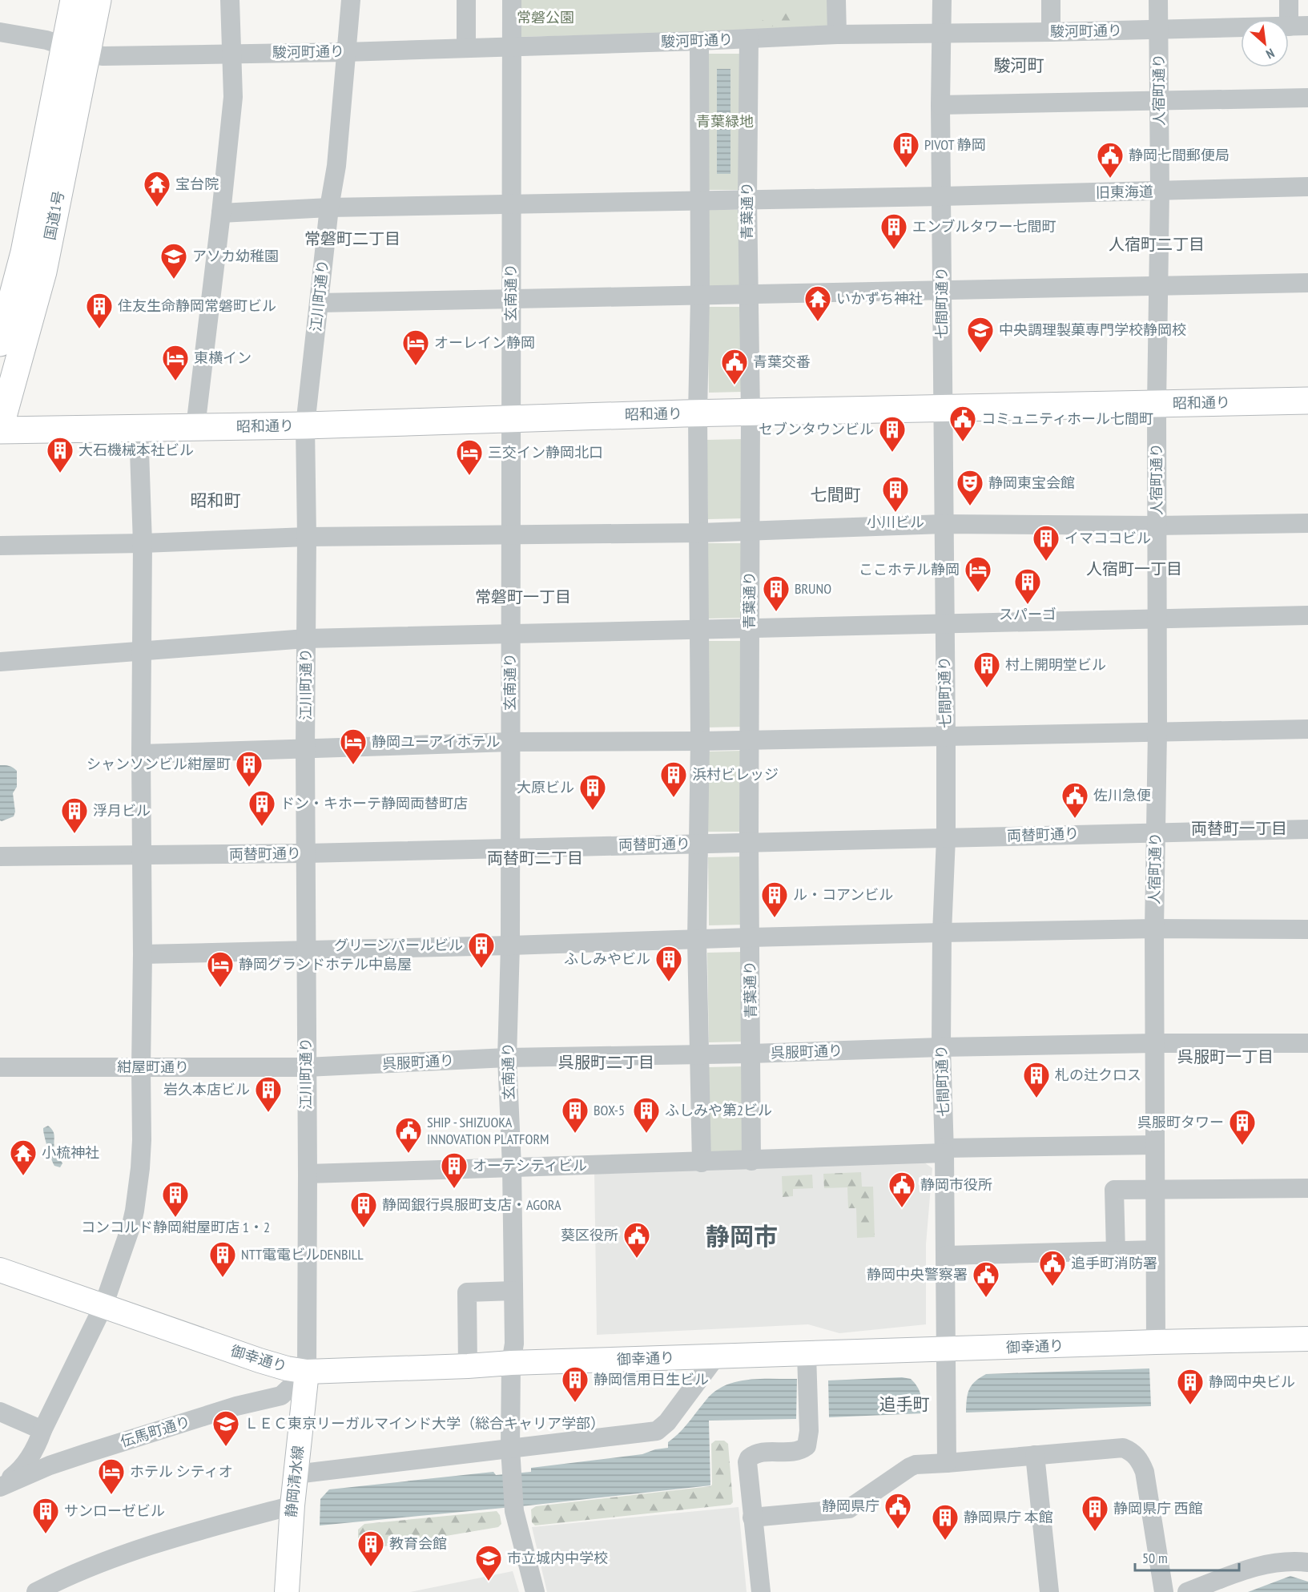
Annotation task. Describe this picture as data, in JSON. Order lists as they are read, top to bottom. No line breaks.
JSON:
{"streets":{"highway":["国道1号","昭和通り"],"main road":["御幸通り","静岡清水線"],"street":["駿河町通り","人宿町通り","旧東海道","青葉通り","玄南通り","江川町通り","七間町通り","両替町通り","呉服町通り","紺屋町通り","伝馬町通り"]},"crossings":[["駿河町通り","人宿町通り"],["駿河町通り","青葉通り"],["駿河町通り","国道1号"],["駿河町通り","玄南通り"],["駿河町通り","江川町通り"],["駿河町通り","七間町通り"],["人宿町通り","旧東海道"],["人宿町通り","昭和通り"],["人宿町通り","両替町通り"],["人宿町通り","呉服町通り"],["人宿町通り","御幸通り"],["旧東海道","青葉通り"],["旧東海道","玄南通り"],["旧東海道","江川町通り"],["旧東海道","七間町通り"],["青葉通り","昭和通り"],["青葉通り","両替町通り"],["青葉通り","呉服町通り"],["国道1号","昭和通り"],["玄南通り","昭和通り"],["玄南通り","両替町通り"],["玄南通り","呉服町通り"],["玄南通り","御幸通り"],["江川町通り","昭和通り"],["江川町通り","両替町通り"],["江川町通り","呉服町通り"],["江川町通り","紺屋町通り"],["江川町通り","御幸通り"],["江川町通り","伝馬町通り"],["江川町通り","静岡清水線"],["七間町通り","昭和通り"],["七間町通り","両替町通り"],["七間町通り","呉服町通り"],["七間町通り","御幸通り"],["呉服町通り","紺屋町通り"],["御幸通り","伝馬町通り"],["御幸通り","静岡清水線"],["伝馬町通り","静岡清水線"]],"districts":["駿河町","常磐町二丁目","人宿町二丁目","七間町","昭和町","人宿町一丁目","常磐町一丁目","両替町一丁目","両替町二丁目","呉服町一丁目","呉服町二丁目","静岡市","追手町"],"parks":["常磐公園","青葉緑地"],"places":{"building":["PIVOT 静岡","エンブルタワー七間町","住友生命静岡常磐町ビル","セブンタウンビル","大石機械本社ビル","小川ビル","イマココビル","スパーゴ","BRUNO","村上開明堂ビル","シャンソンビル紺屋町","浜村ビレッジ","大原ビル","ドン・キホーテ静岡両替町店","浮月ビル","ル・コアンビル","グリーンパールビル","ふしみやビル","札の辻クロス","岩久本店ビル","BOX-5","ふしみや第2ビル","呉服町タワー","オーテシティビル","コンコルド静岡紺屋町店 1・2","静岡銀行呉服町支店・AGORA","NTT電電ビルDENBILL","静岡信用日生ビル","静岡中央ビル","静岡県庁 西館","サンローゼビル","静岡県庁 本館","教育会館"],"public building":["静岡七間郵便局","青葉交番","コミュニティホール七間町","佐川急便","SHIP - SHIZUOKA INNOVATION PLATFORM","静岡市役所","葵区役所","追手町消防署","静岡中央警察署","静岡県庁"],"temple":["宝台院","いかずち神社","小梳神社"],"school or university":["アソカ幼稚園","中央調理製菓専門学校静岡校","ＬＥＣ東京リーガルマインド大学（総合キャリア学部）","市立城内中学校"],"hotel":["オーレイン静岡","東横イン","三交イン静岡北口","ここホテル静岡","静岡ユーアイホテル","静岡グランドホテル中島屋","ホテル シティオ"],"theatre":["静岡東宝会館"]},"scale_bar":"50 m","north":"bottom right"}
